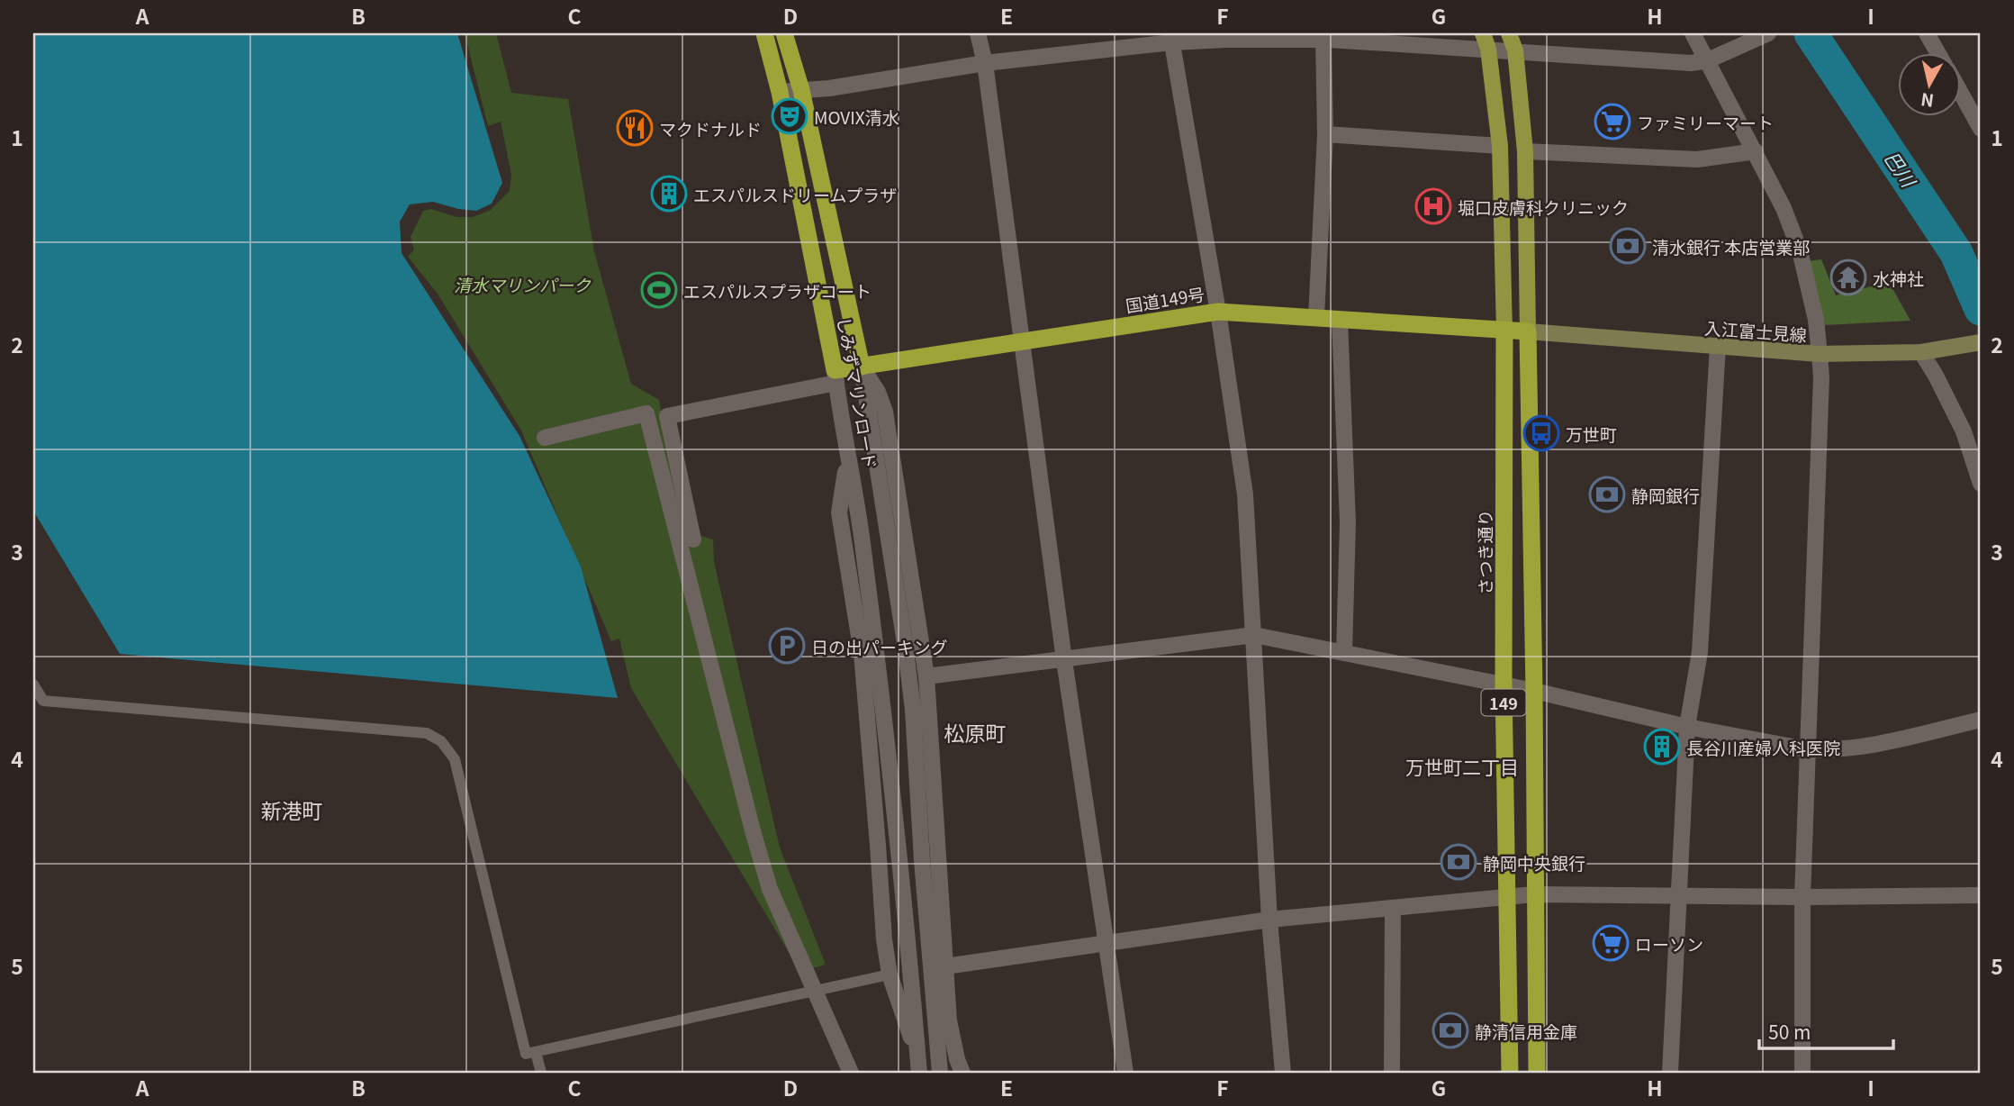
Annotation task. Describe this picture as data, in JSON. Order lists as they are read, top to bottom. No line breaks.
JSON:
{"streets":{"highway":["国道149号","しみずマリンロード","さつき通り","149"],"main road":["入江富士見線"]},"crossings":[["国道149号","入江富士見線"],["国道149号","しみずマリンロード"],["国道149号","さつき通り"],["国道149号","149"],["入江富士見線","149"]],"districts":["松原町","万世町二丁目","新港町"],"water":["巴川"],"parks":["清水マリンパーク"],"places":{"theatre":["MOVIX清水"],"supermarket":["ファミリーマート","ローソン"],"restaurant":["マクドナルド"],"building":["エスパルスドリームプラザ","長谷川産婦人科医院"],"hospital":["堀口皮膚科クリニック"],"bank":["清水銀行 本店営業部","静岡銀行","静岡中央銀行","静清信用金庫"],"temple":["水神社"],"sports":["エスパルスプラザコート"],"bus stop":["万世町"],"parking":["日の出パーキング"]},"scale_bar":"50 m","north":"bottom","grid":{"columns":["A","B","C","D","E","F","G","H","I"],"rows":["1","2","3","4","5"]}}
